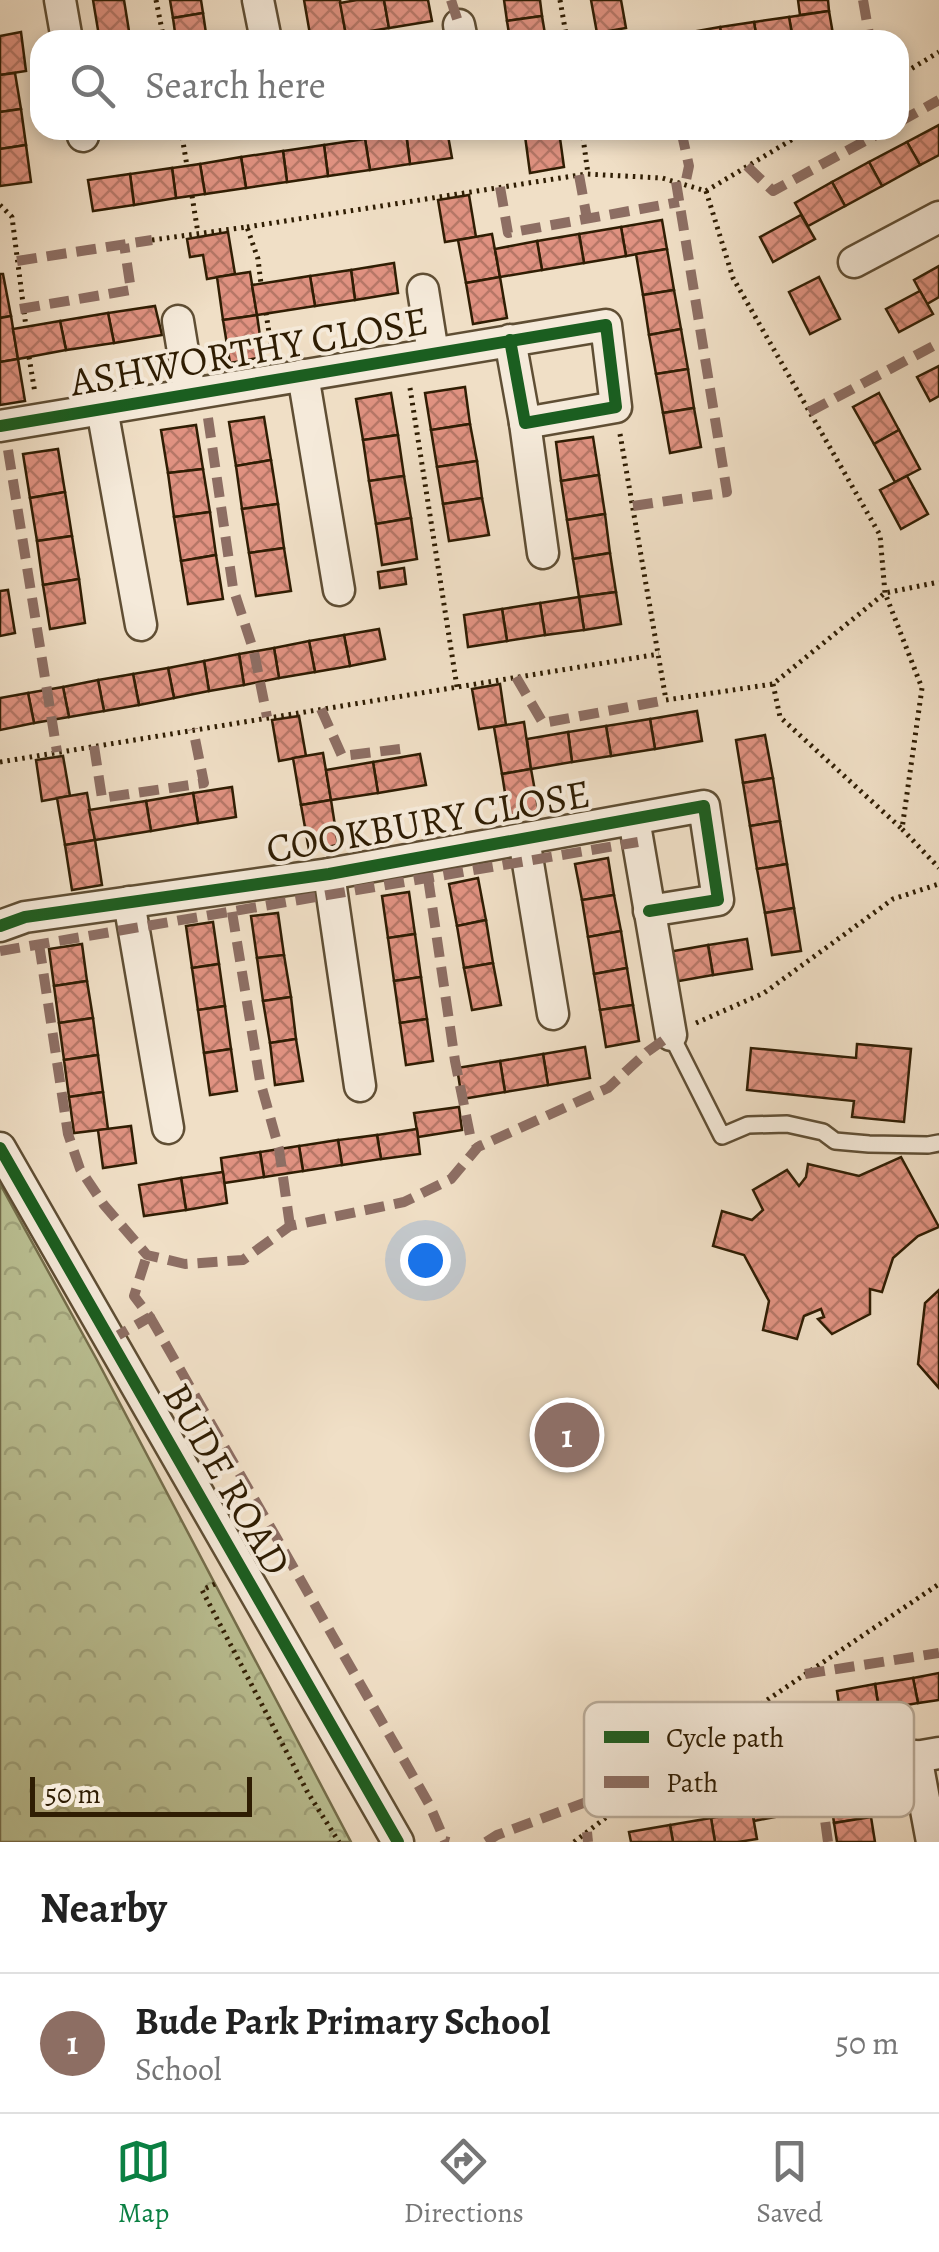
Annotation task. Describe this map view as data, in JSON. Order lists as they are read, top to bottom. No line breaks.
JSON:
{"streets":{"street":["ASHWORTHY CLOSE","COOKBURY CLOSE","BUDE ROAD"]},"legend":["Cycle path","Path"],"scale_bar":"50 m","page":{"search":"Search here","pins":"1","scale":"50 m","heading":"Nearby","list":[{"mark":"1","name":"Bude Park Primary School","note":"School","value":"50 m"}],"nav":["Map","Directions","Saved"]}}
